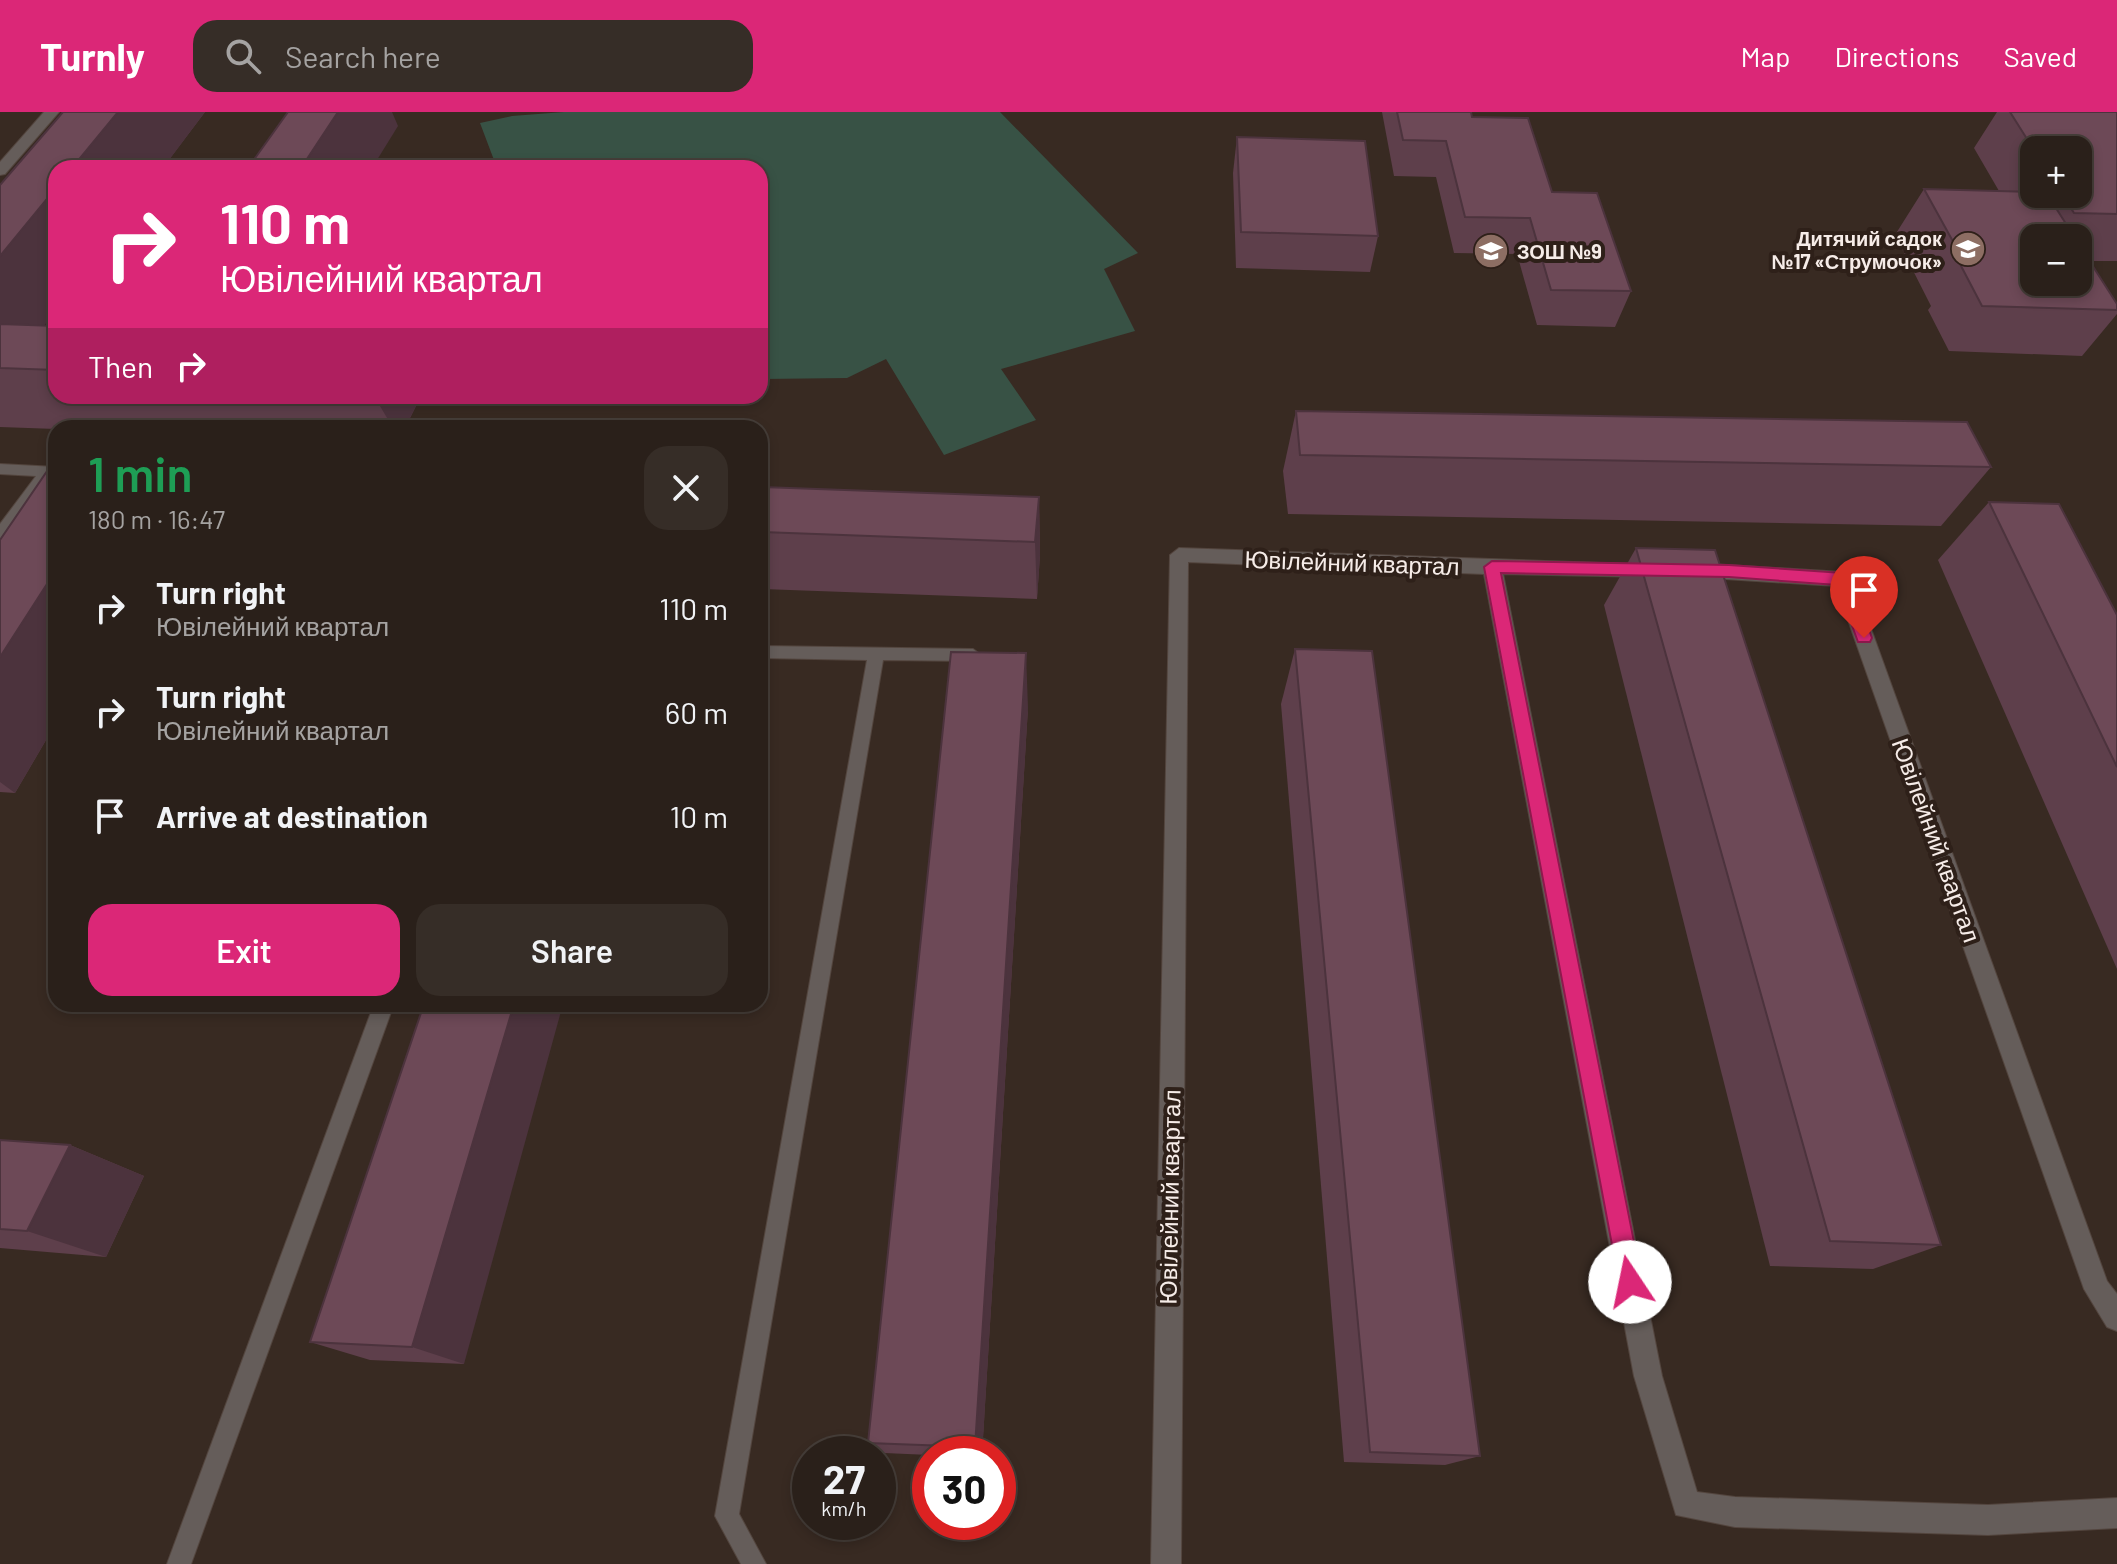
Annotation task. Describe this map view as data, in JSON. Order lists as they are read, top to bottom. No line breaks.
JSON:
{"streets":{"street":["Ювілейний квартал"]},"places":{"school or university":["Дитячий садок №17 «Струмочок»","ЗОШ №9"]},"page":{"header":"Turnly","search":"Search here","nav":["Map","Directions","Saved"],"map_buttons":["+","−"],"turn":["110 m","Ювілейний квартал"],"then":"Then","heading":["1 min","180 m · 16:47"],"list":[{"name":"Turn right","note":"Ювілейний квартал","value":"110 m"},{"name":"Turn right","note":"Ювілейний квартал","value":"60 m"},{"name":"Arrive at destination","value":"10 m"}],"buttons":["Exit","Share"],"speed":"27 km/h","limit":"30"}}
